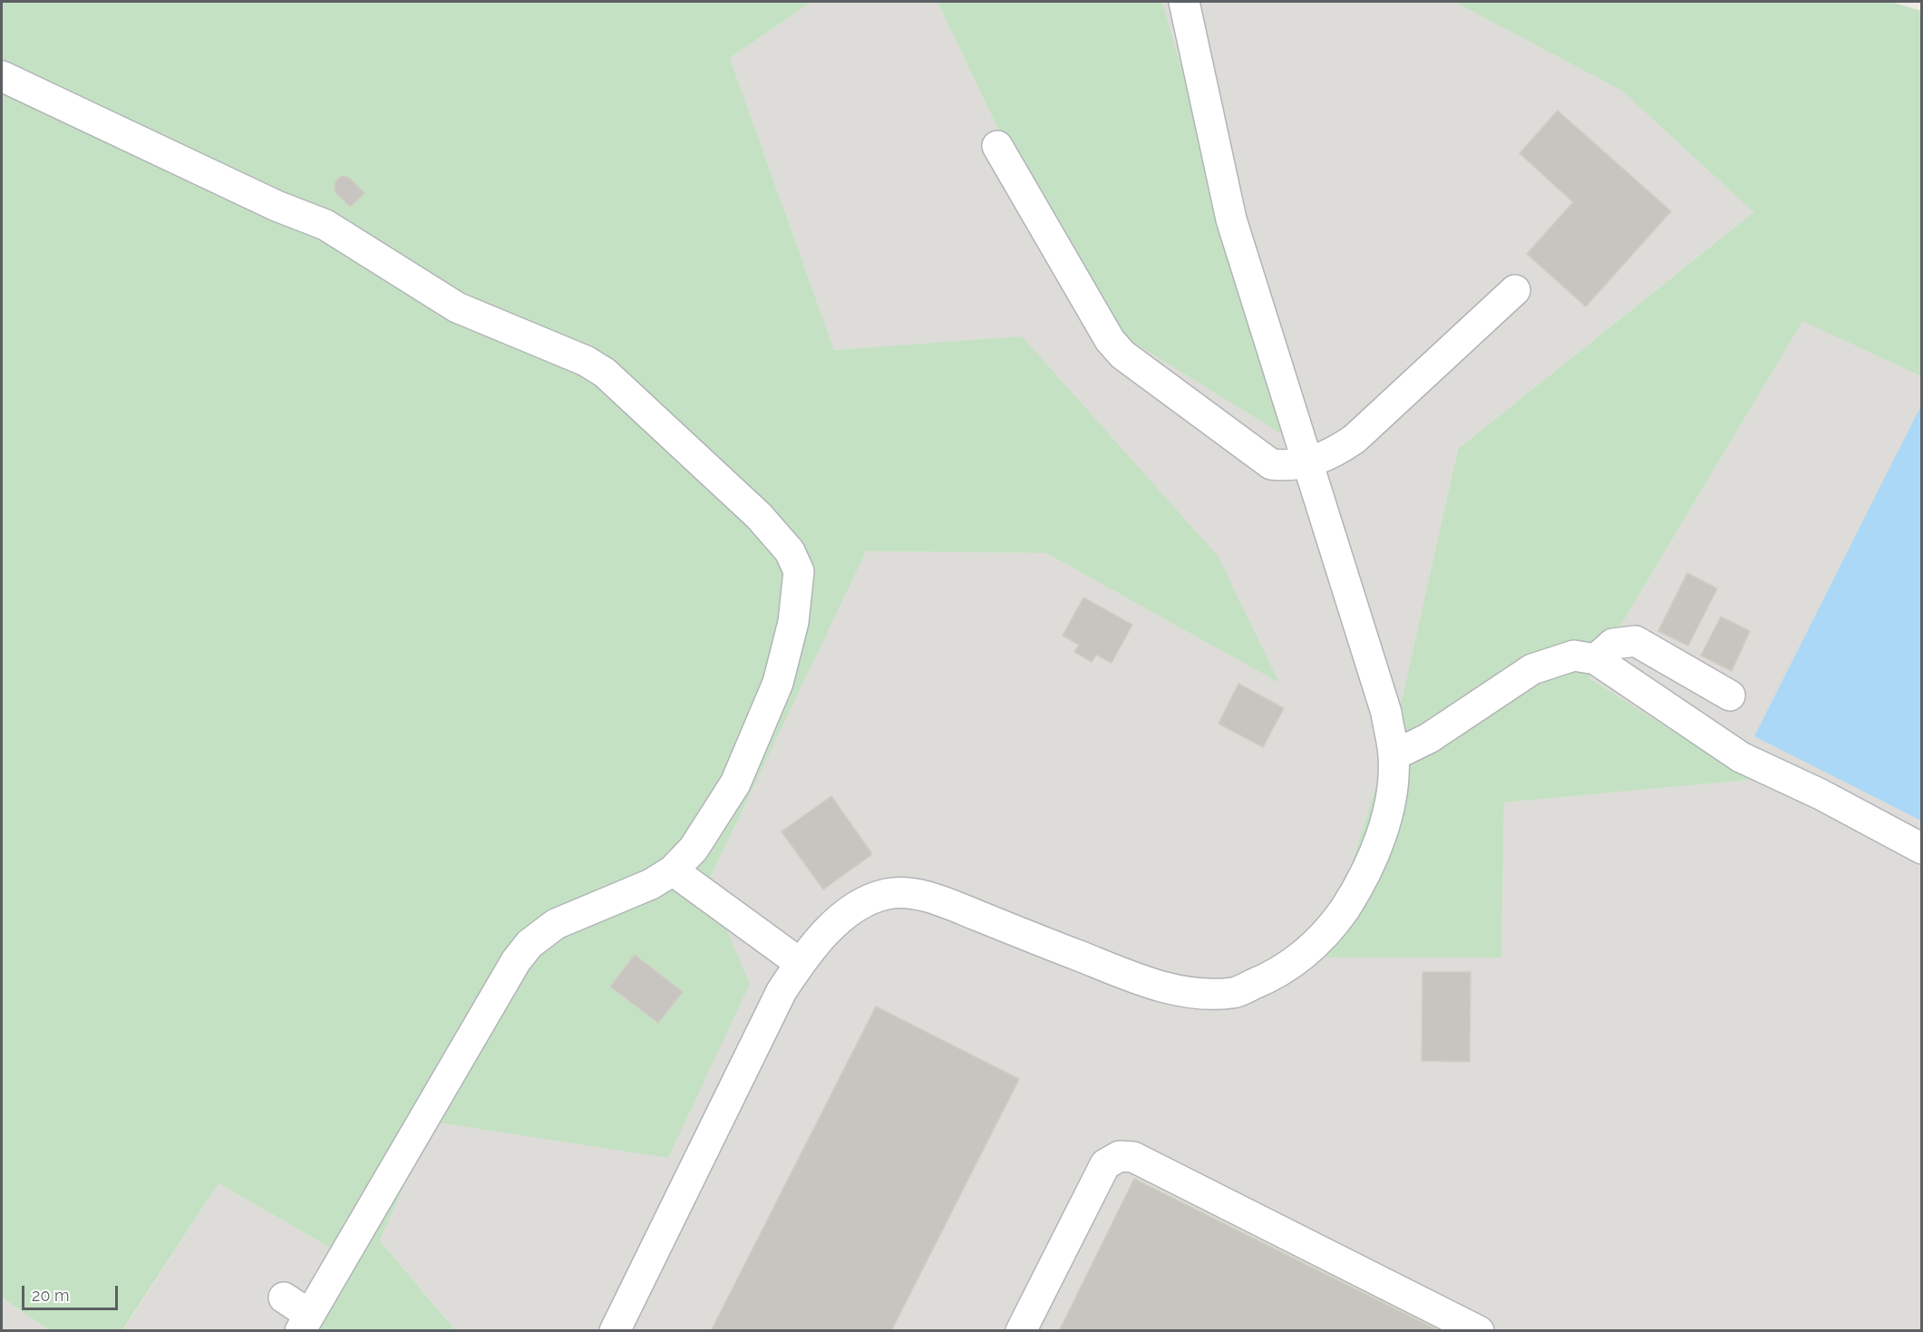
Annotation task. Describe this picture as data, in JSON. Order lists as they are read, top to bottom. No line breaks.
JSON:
{"scale_bar":"20 m"}
